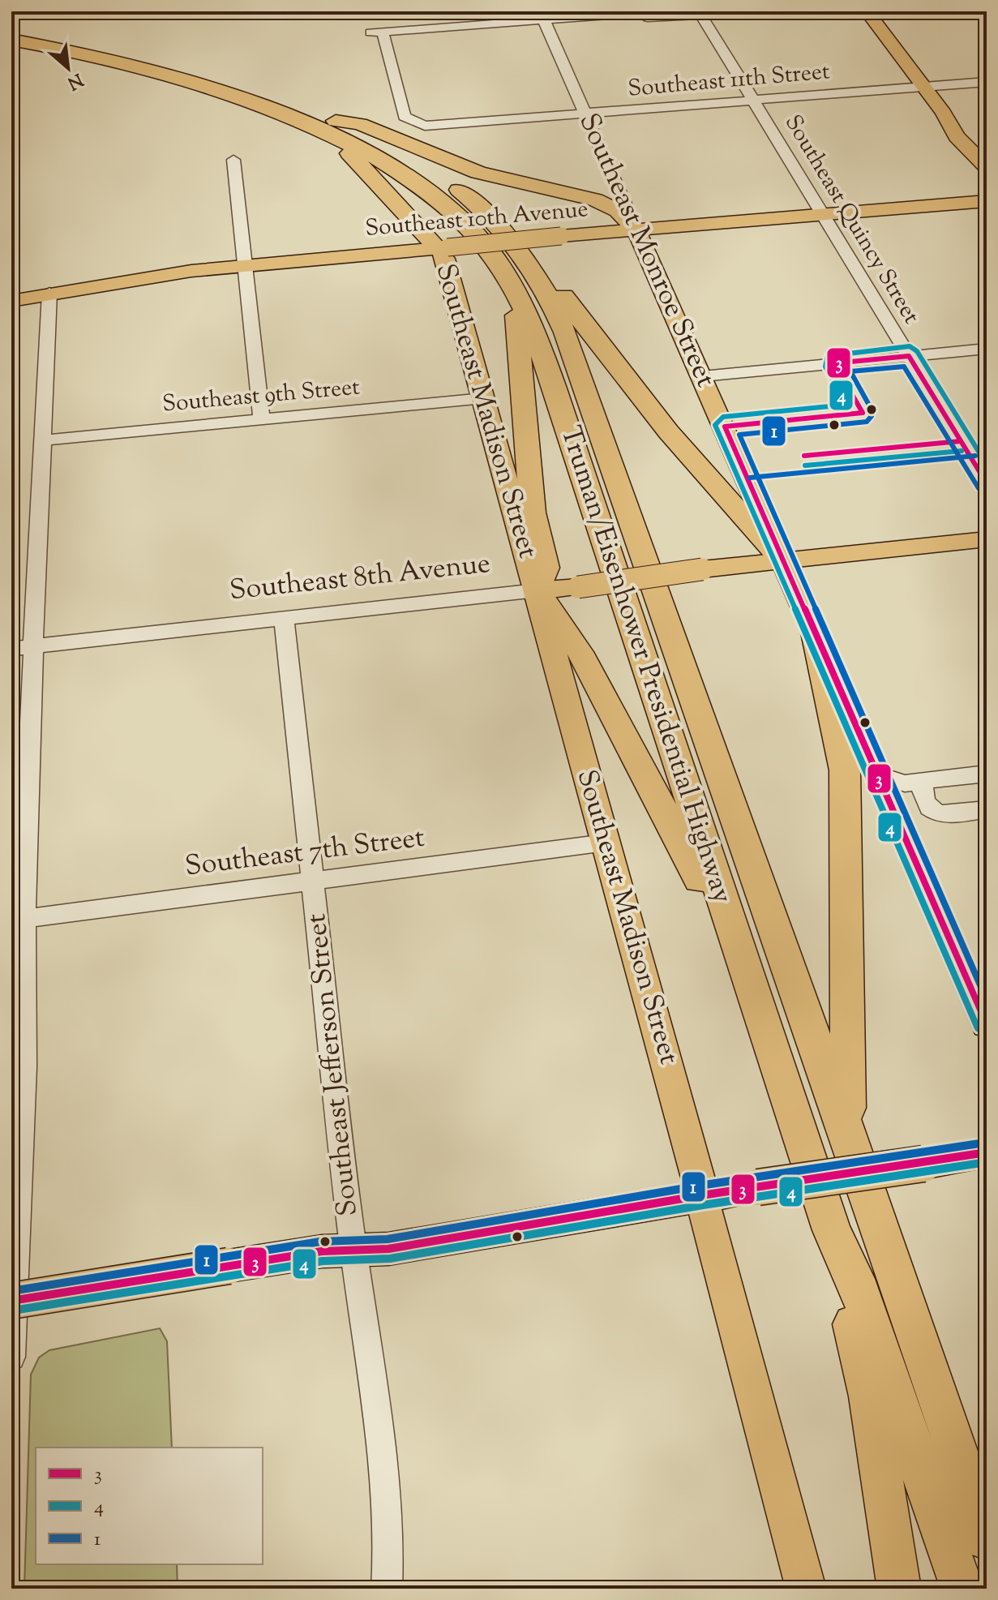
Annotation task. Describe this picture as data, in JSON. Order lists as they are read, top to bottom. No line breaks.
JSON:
{"streets":{"highway":["Truman/Eisenhower Presidential Highway"],"main road":["Southeast 10th Avenue","Southeast Monroe Street","Southeast Madison Street","Southeast 8th Avenue"],"street":["Southeast 11th Street","Southeast Quincy Street","Southeast 9th Street","Southeast 7th Street","Southeast Jefferson Street"]},"crossings":[["Southeast 11th Street","Southeast Quincy Street"],["Southeast 11th Street","Southeast Monroe Street"],["Southeast 10th Avenue","Southeast Quincy Street"],["Southeast 10th Avenue","Southeast Monroe Street"],["Southeast 10th Avenue","Southeast Madison Street"],["Southeast Monroe Street","Southeast 8th Avenue"],["Southeast 9th Street","Southeast Madison Street"],["Southeast Madison Street","Southeast 8th Avenue"],["Southeast Madison Street","Southeast 7th Street"],["Southeast 8th Avenue","Southeast Jefferson Street"],["Southeast 7th Street","Southeast Jefferson Street"]],"lines":["transit line 4","transit line 3","transit line 1"],"legend":["3","4","1"],"north":"bottom right"}
